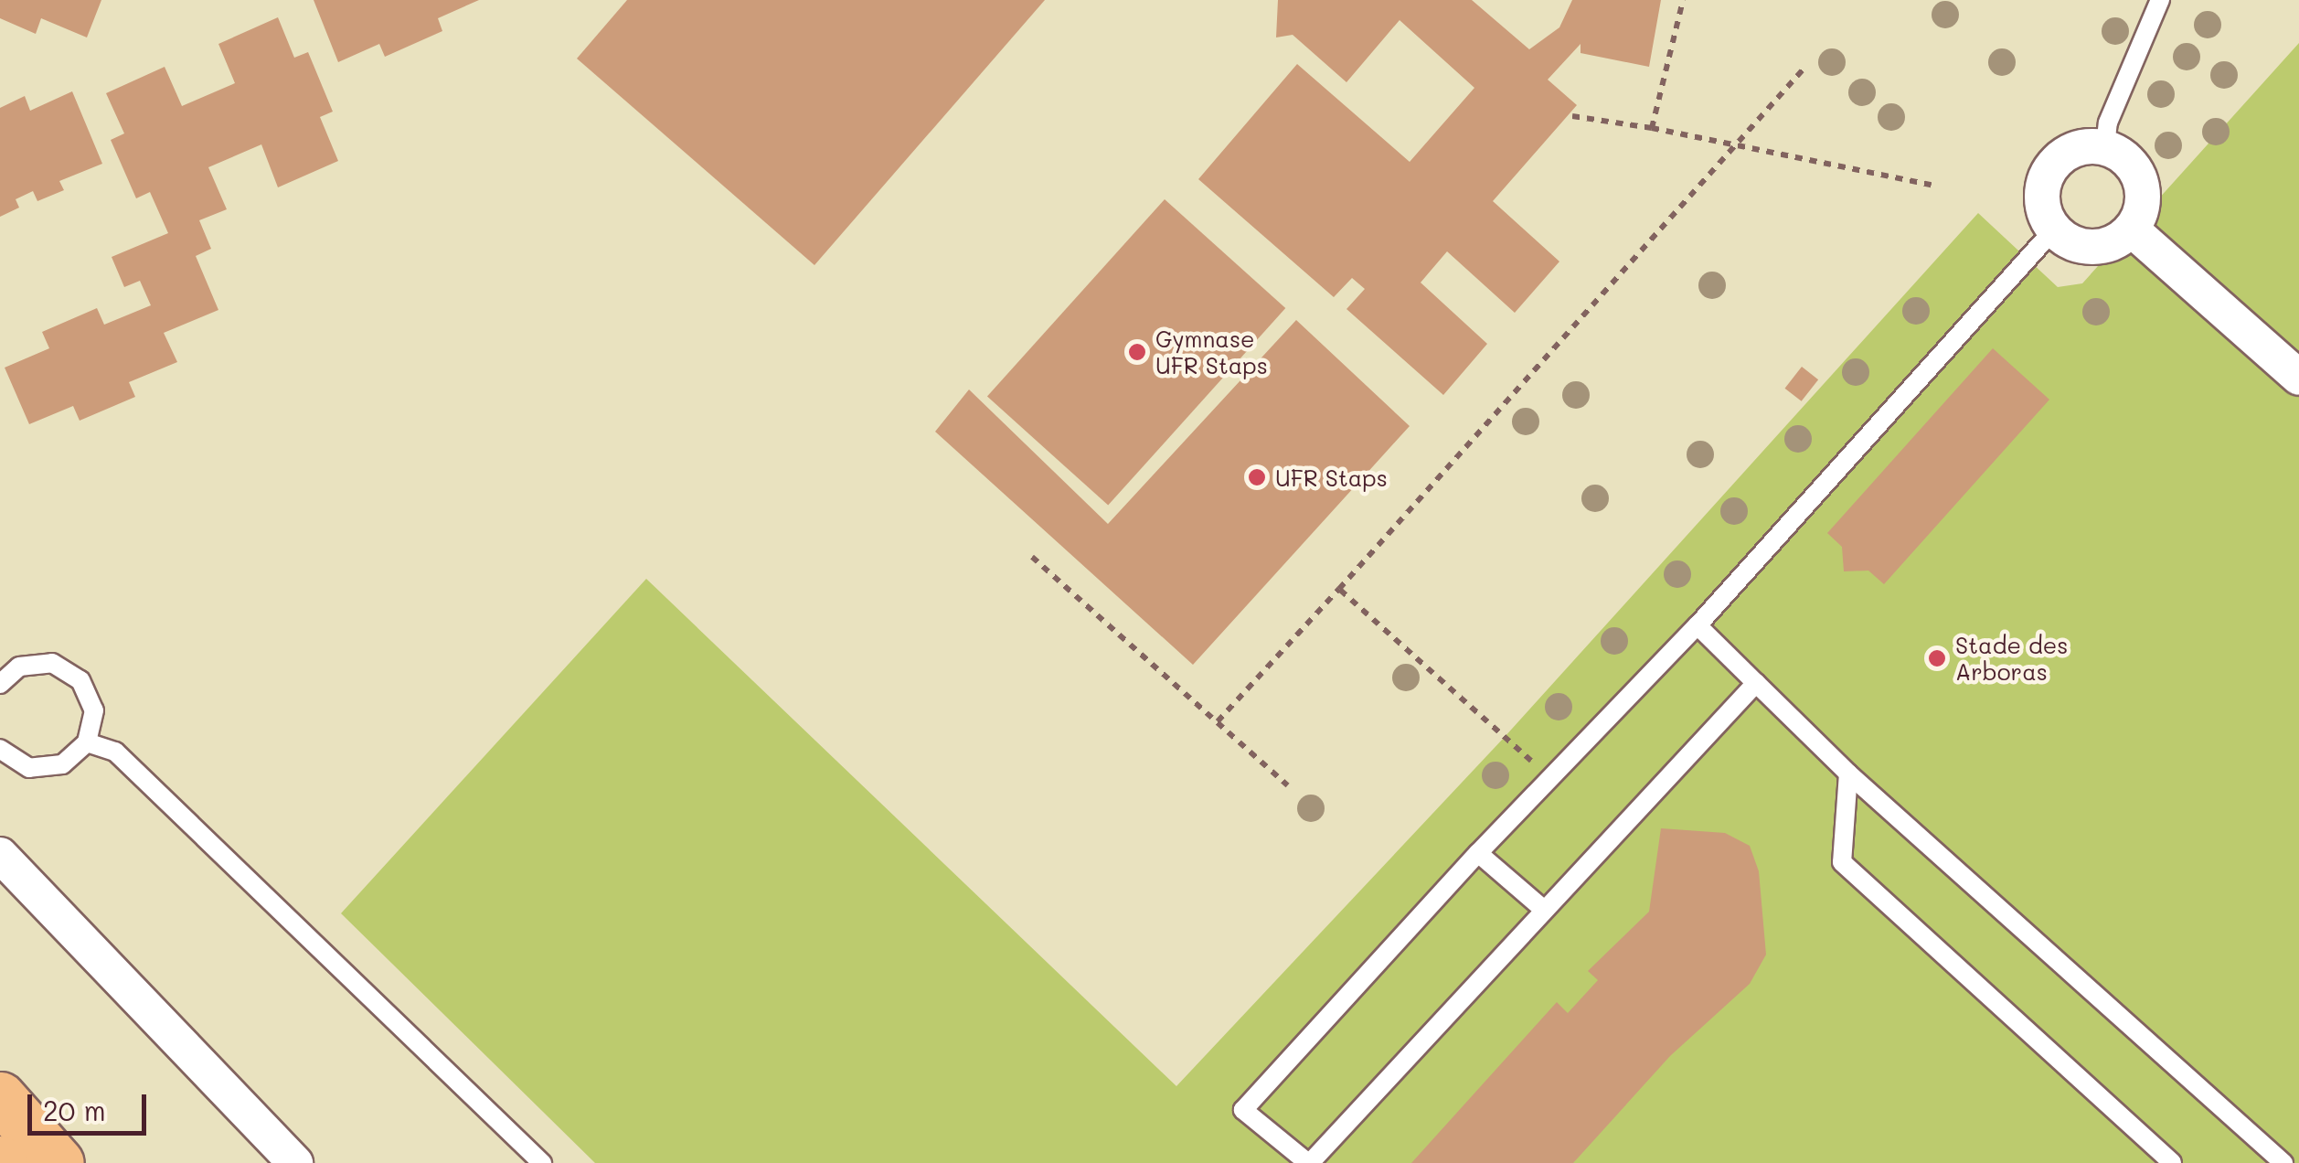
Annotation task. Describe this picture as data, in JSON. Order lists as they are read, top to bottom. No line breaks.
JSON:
{"places":["Gymnase UFR Staps","UFR Staps","Stade des Arboras"],"scale_bar":"20 m"}
